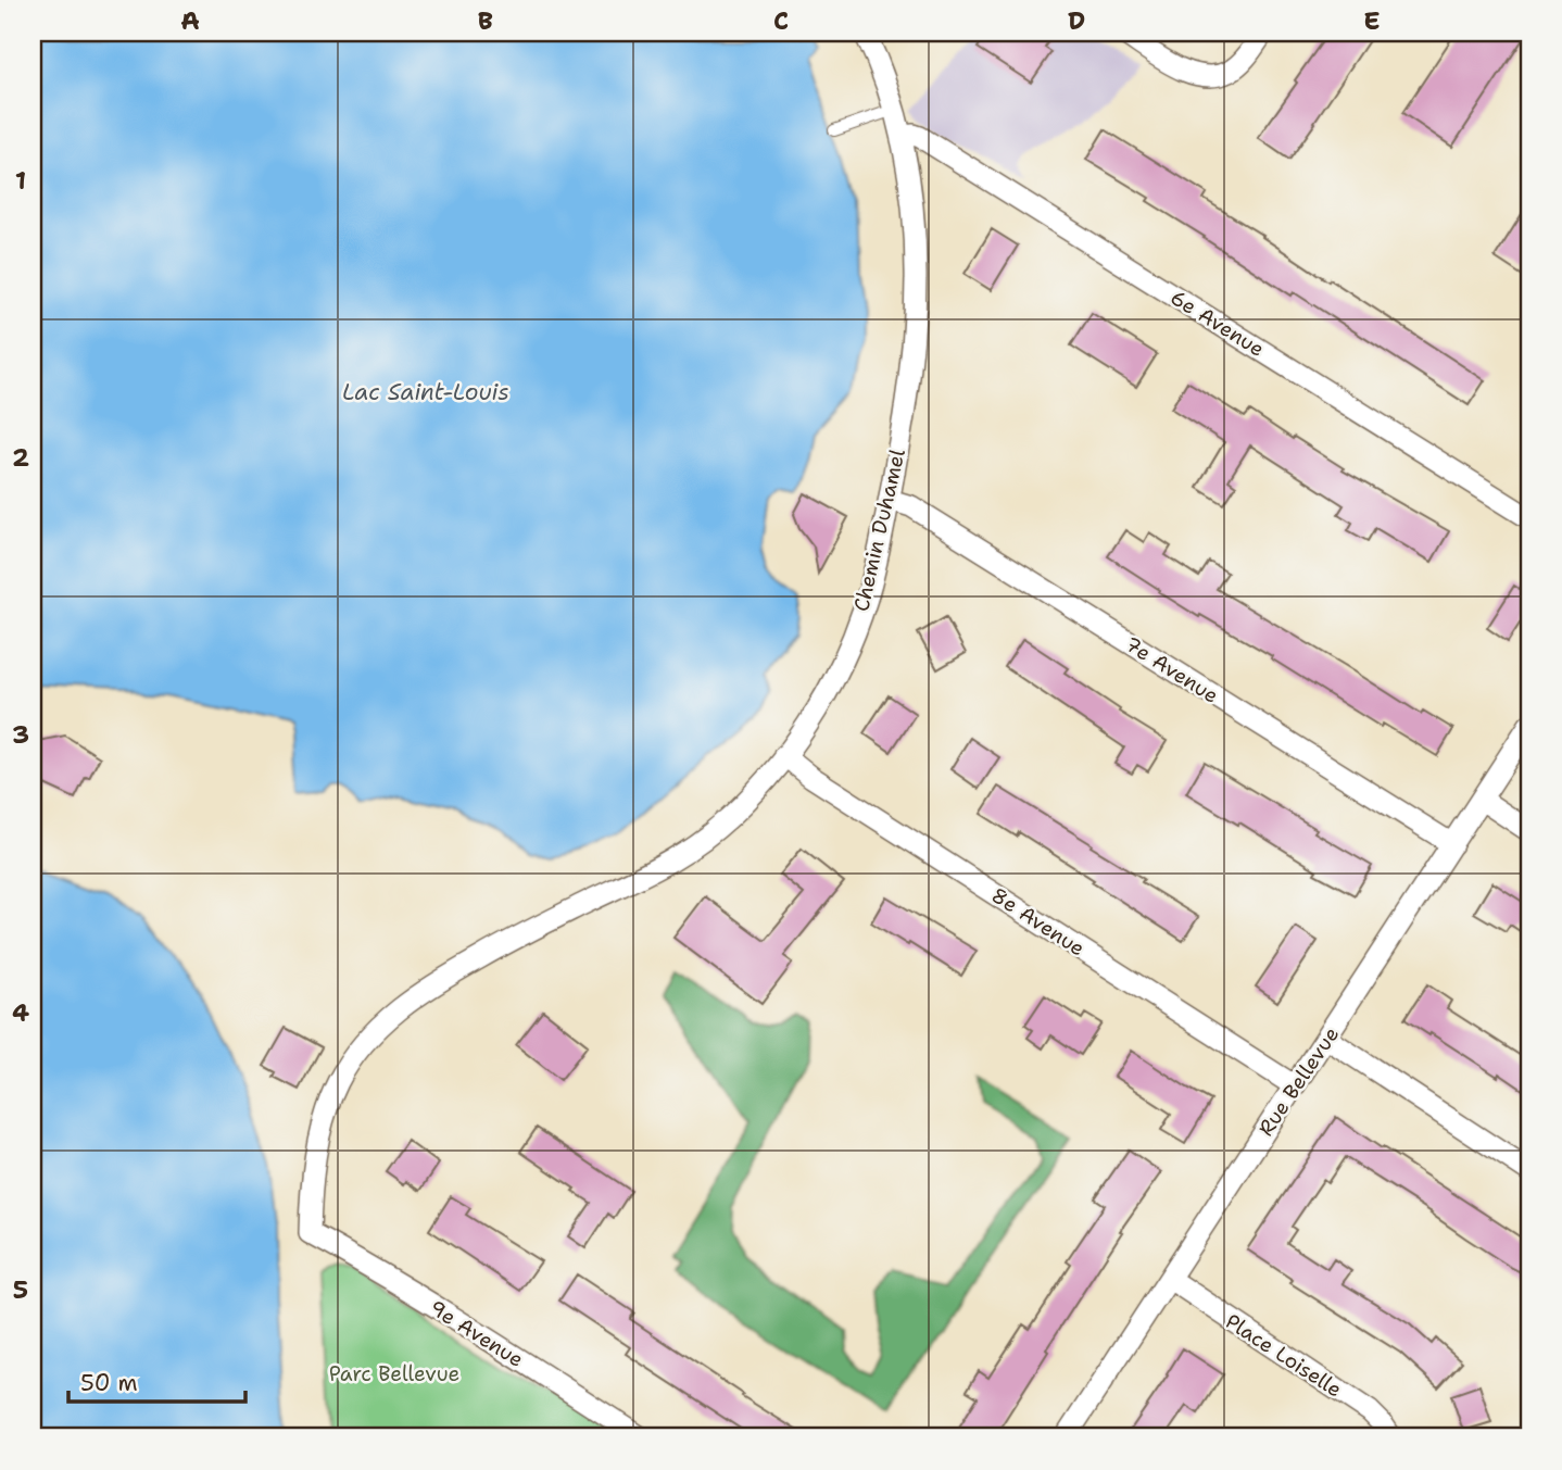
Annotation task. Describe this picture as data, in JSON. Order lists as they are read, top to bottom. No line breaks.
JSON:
{"streets":{"street":["6e Avenue","Chemin Duhamel","7e Avenue","8e Avenue","Rue Bellevue","9e Avenue","Place Loiselle"]},"crossings":[["6e Avenue","Chemin Duhamel"],["Chemin Duhamel","7e Avenue"],["Chemin Duhamel","8e Avenue"],["Chemin Duhamel","9e Avenue"],["7e Avenue","Rue Bellevue"],["8e Avenue","Rue Bellevue"],["Rue Bellevue","Place Loiselle"]],"water":["Lac Saint-Louis"],"parks":["Parc Bellevue"],"scale_bar":"50 m","grid":{"columns":["A","B","C","D","E"],"rows":["1","2","3","4","5"]}}
